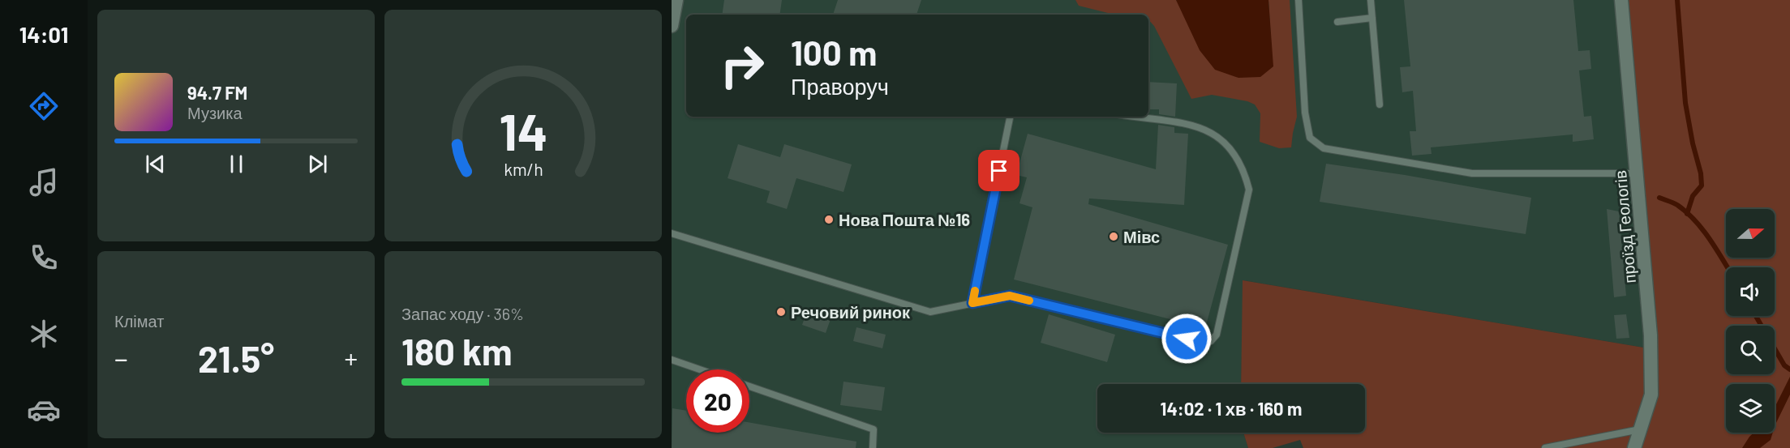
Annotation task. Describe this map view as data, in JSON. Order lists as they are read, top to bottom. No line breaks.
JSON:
{"streets":{"street":["проїзд Геологів"]},"places":["Нова Пошта №16","Мівс","Речовий ринок"],"north":"right","page":{"tabs":"14:01","turn":["100 m","Праворуч"],"song":["94.7 FM","Музика"],"tile":["Клімат",["Запас ходу · 36%","180 km"]],"heat":["−","21.5°","+"],"limit":"20","trip":"14:02 · 1 хв · 160 m","gauge":["14","km/h"]}}
